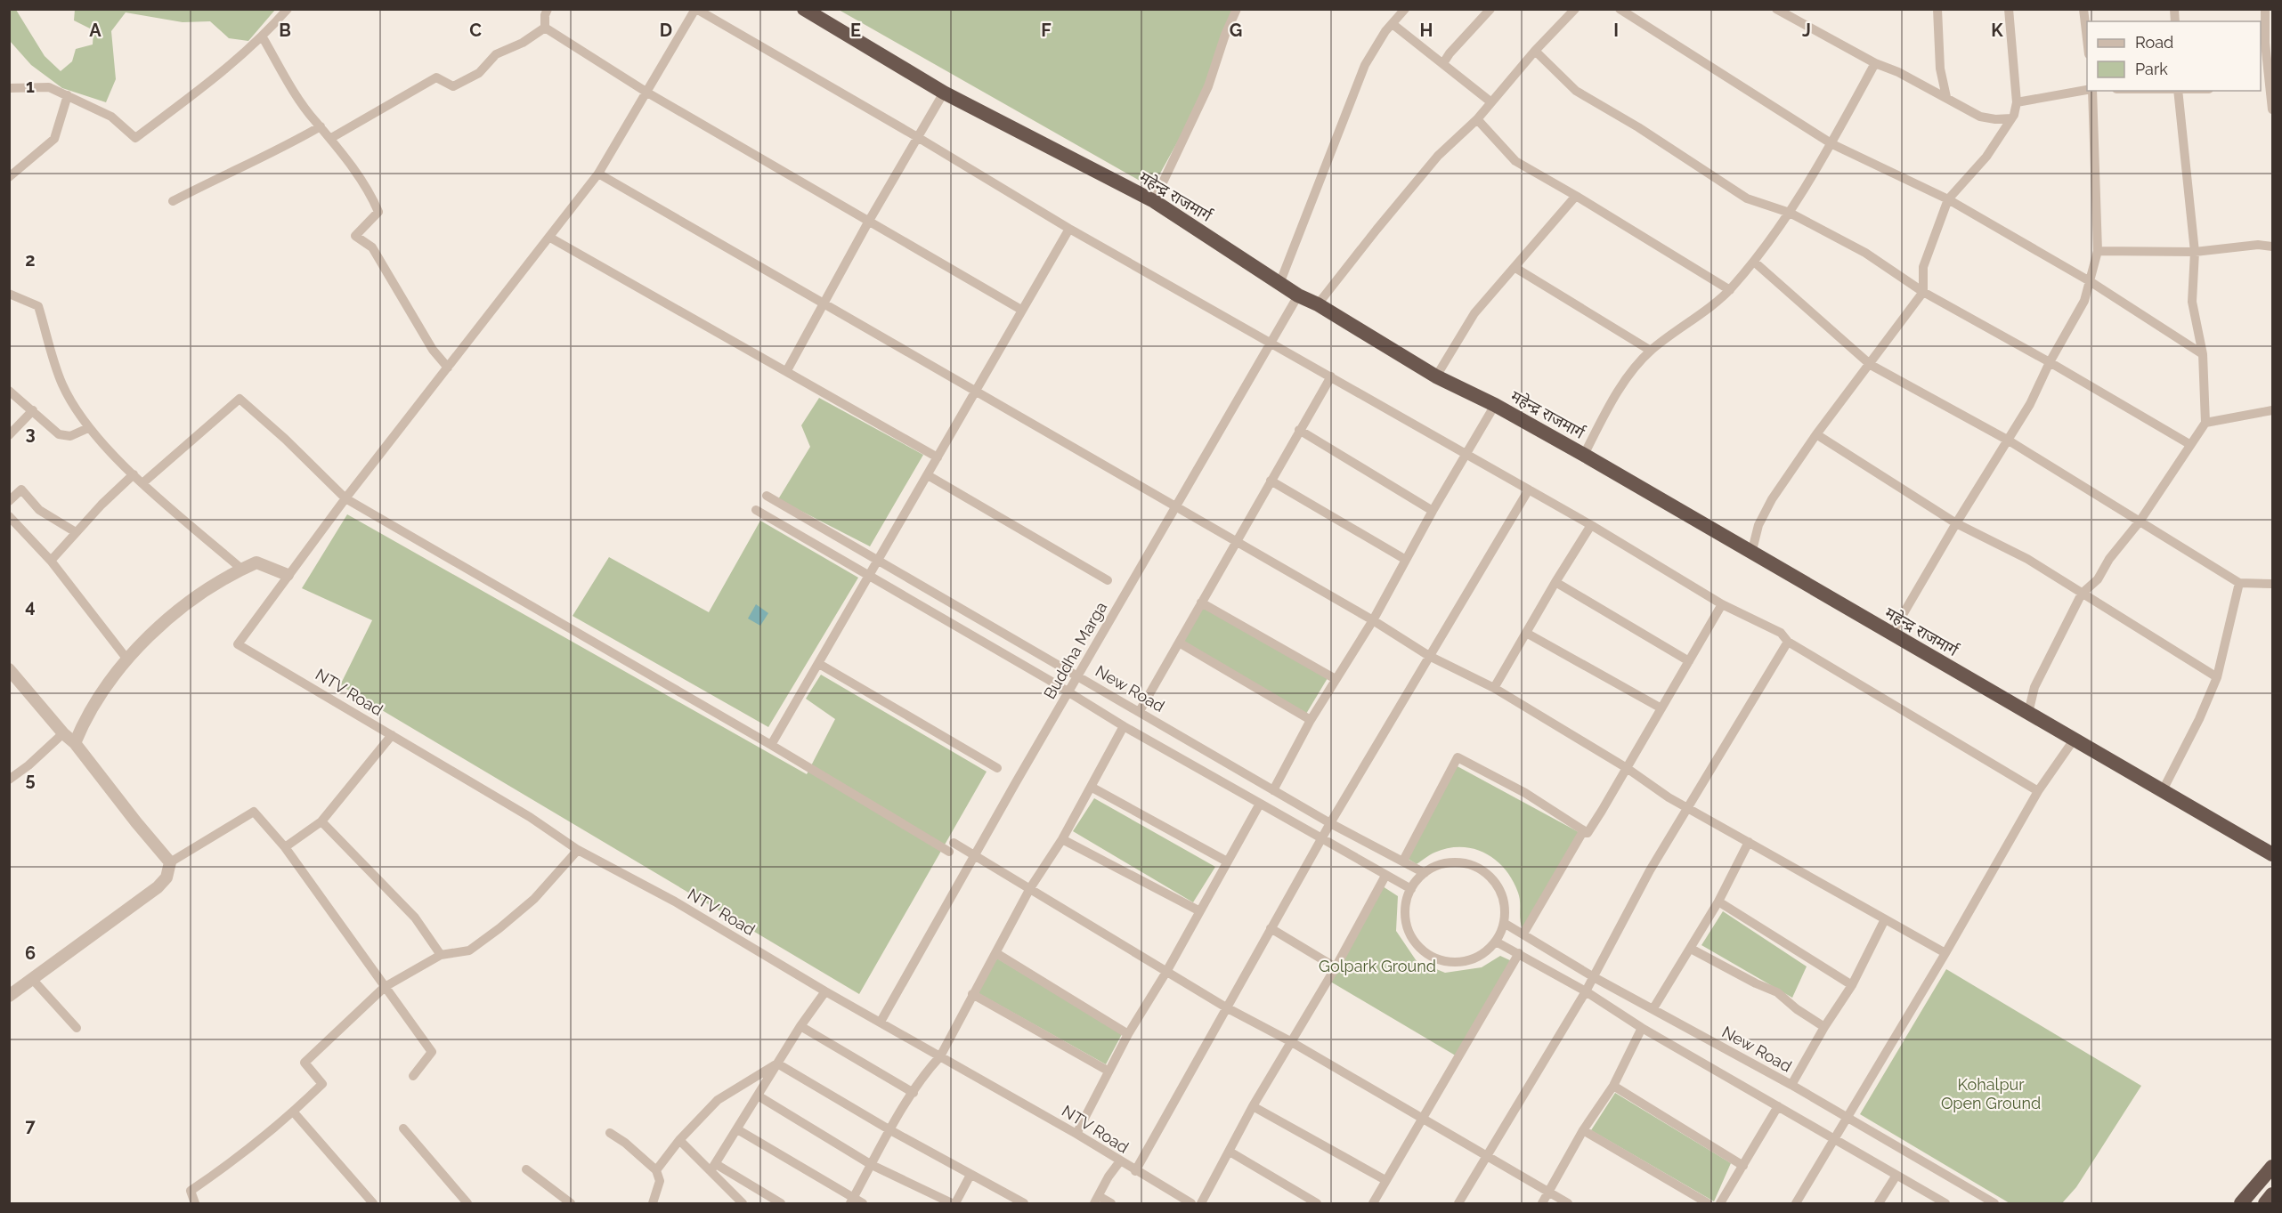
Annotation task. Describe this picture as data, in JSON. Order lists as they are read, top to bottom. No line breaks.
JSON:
{"streets":{"highway":["महेन्द्र राजमार्ग"],"street":["Buddha Marga","New Road","NTV Road"]},"crossings":[["महेन्द्र राजमार्ग","Buddha Marga"],["Buddha Marga","New Road"],["Buddha Marga","NTV Road"]],"parks":["Golpark Ground","Kohalpur Open Ground"],"legend":["Road","Park"],"grid":{"columns":["A","B","C","D","E","F","G","H","I","J","K"],"rows":["1","2","3","4","5","6","7"]}}
